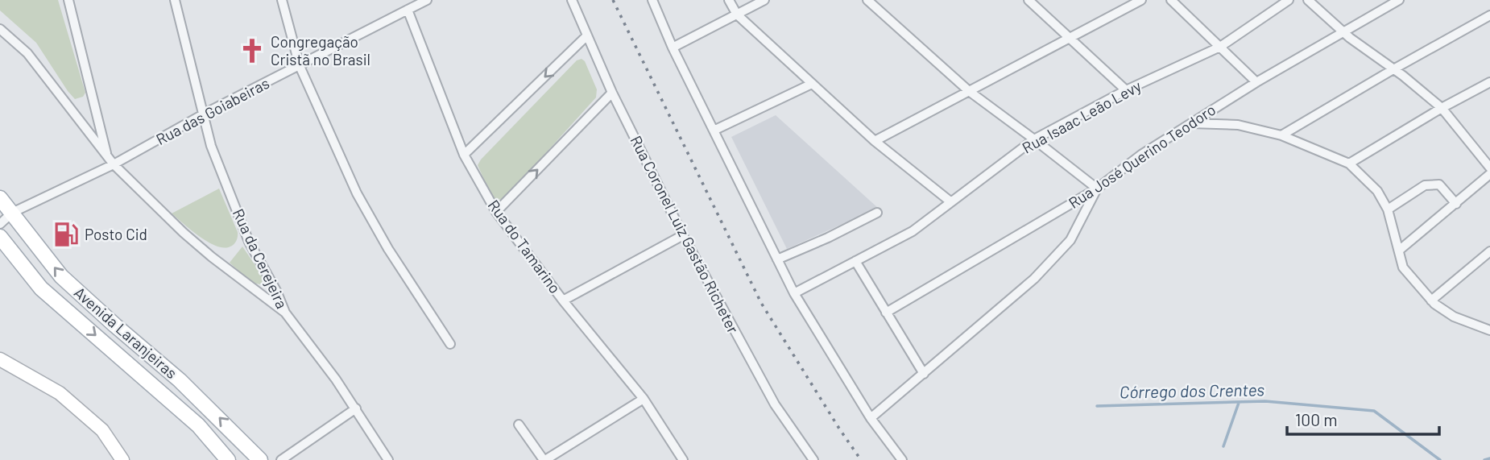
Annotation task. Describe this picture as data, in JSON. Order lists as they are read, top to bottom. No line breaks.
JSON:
{"streets":{"main road":["Avenida Laranjeiras"],"street":["Rua das Goiabeiras","Rua Isaac Leão Levy","Rua José Querino Teodoro","Rua Coronel Luiz Gastão Richeter","Rua do Tamarino","Rua da Cerejeira"]},"crossings":[["Rua das Goiabeiras","Rua do Tamarino"],["Rua das Goiabeiras","Rua da Cerejeira"],["Rua das Goiabeiras","Avenida Laranjeiras"]],"water":["Córrego dos Crentes"],"places":{"church":["Congregação Cristã no Brasil"],"fuel station":["Posto Cid"]},"scale_bar":"100 m"}
